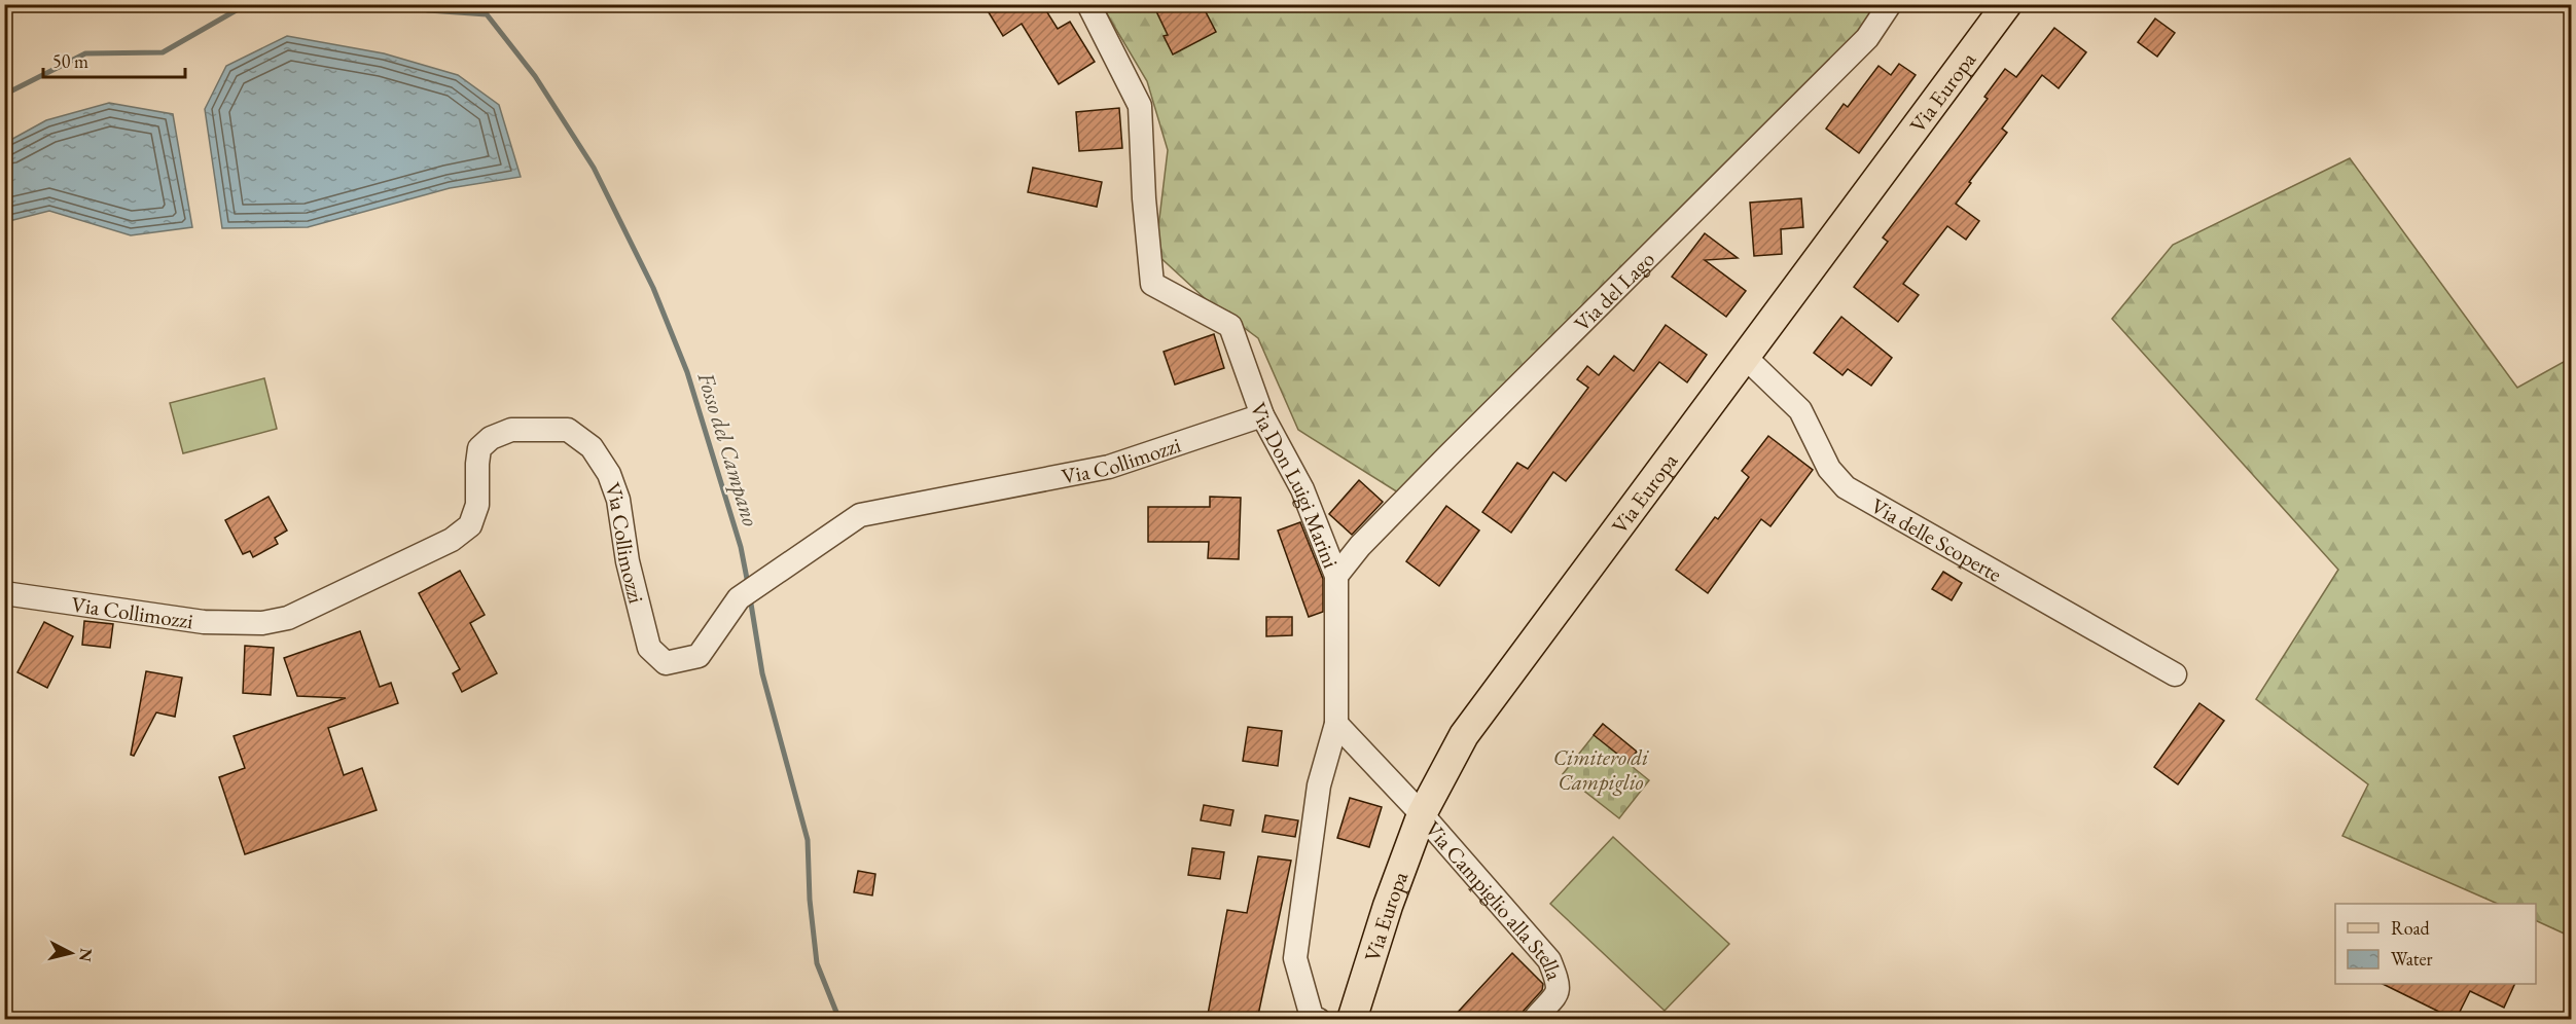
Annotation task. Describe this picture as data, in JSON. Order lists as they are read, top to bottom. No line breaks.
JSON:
{"streets":{"main road":["Via Europa"],"street":["Via del Lago","Via Collimozzi","Via Don Luigi Marini","Via delle Scoperte","Via Campiglio alla Stella"]},"crossings":[["Via Europa","Via delle Scoperte"],["Via Europa","Via Campiglio alla Stella"],["Via del Lago","Via Don Luigi Marini"],["Via Collimozzi","Via Don Luigi Marini"]],"water":["Fosso del Campano"],"parks":["Cimitero di Campiglio"],"legend":["Road","Water"],"scale_bar":"50 m","north":"right"}
